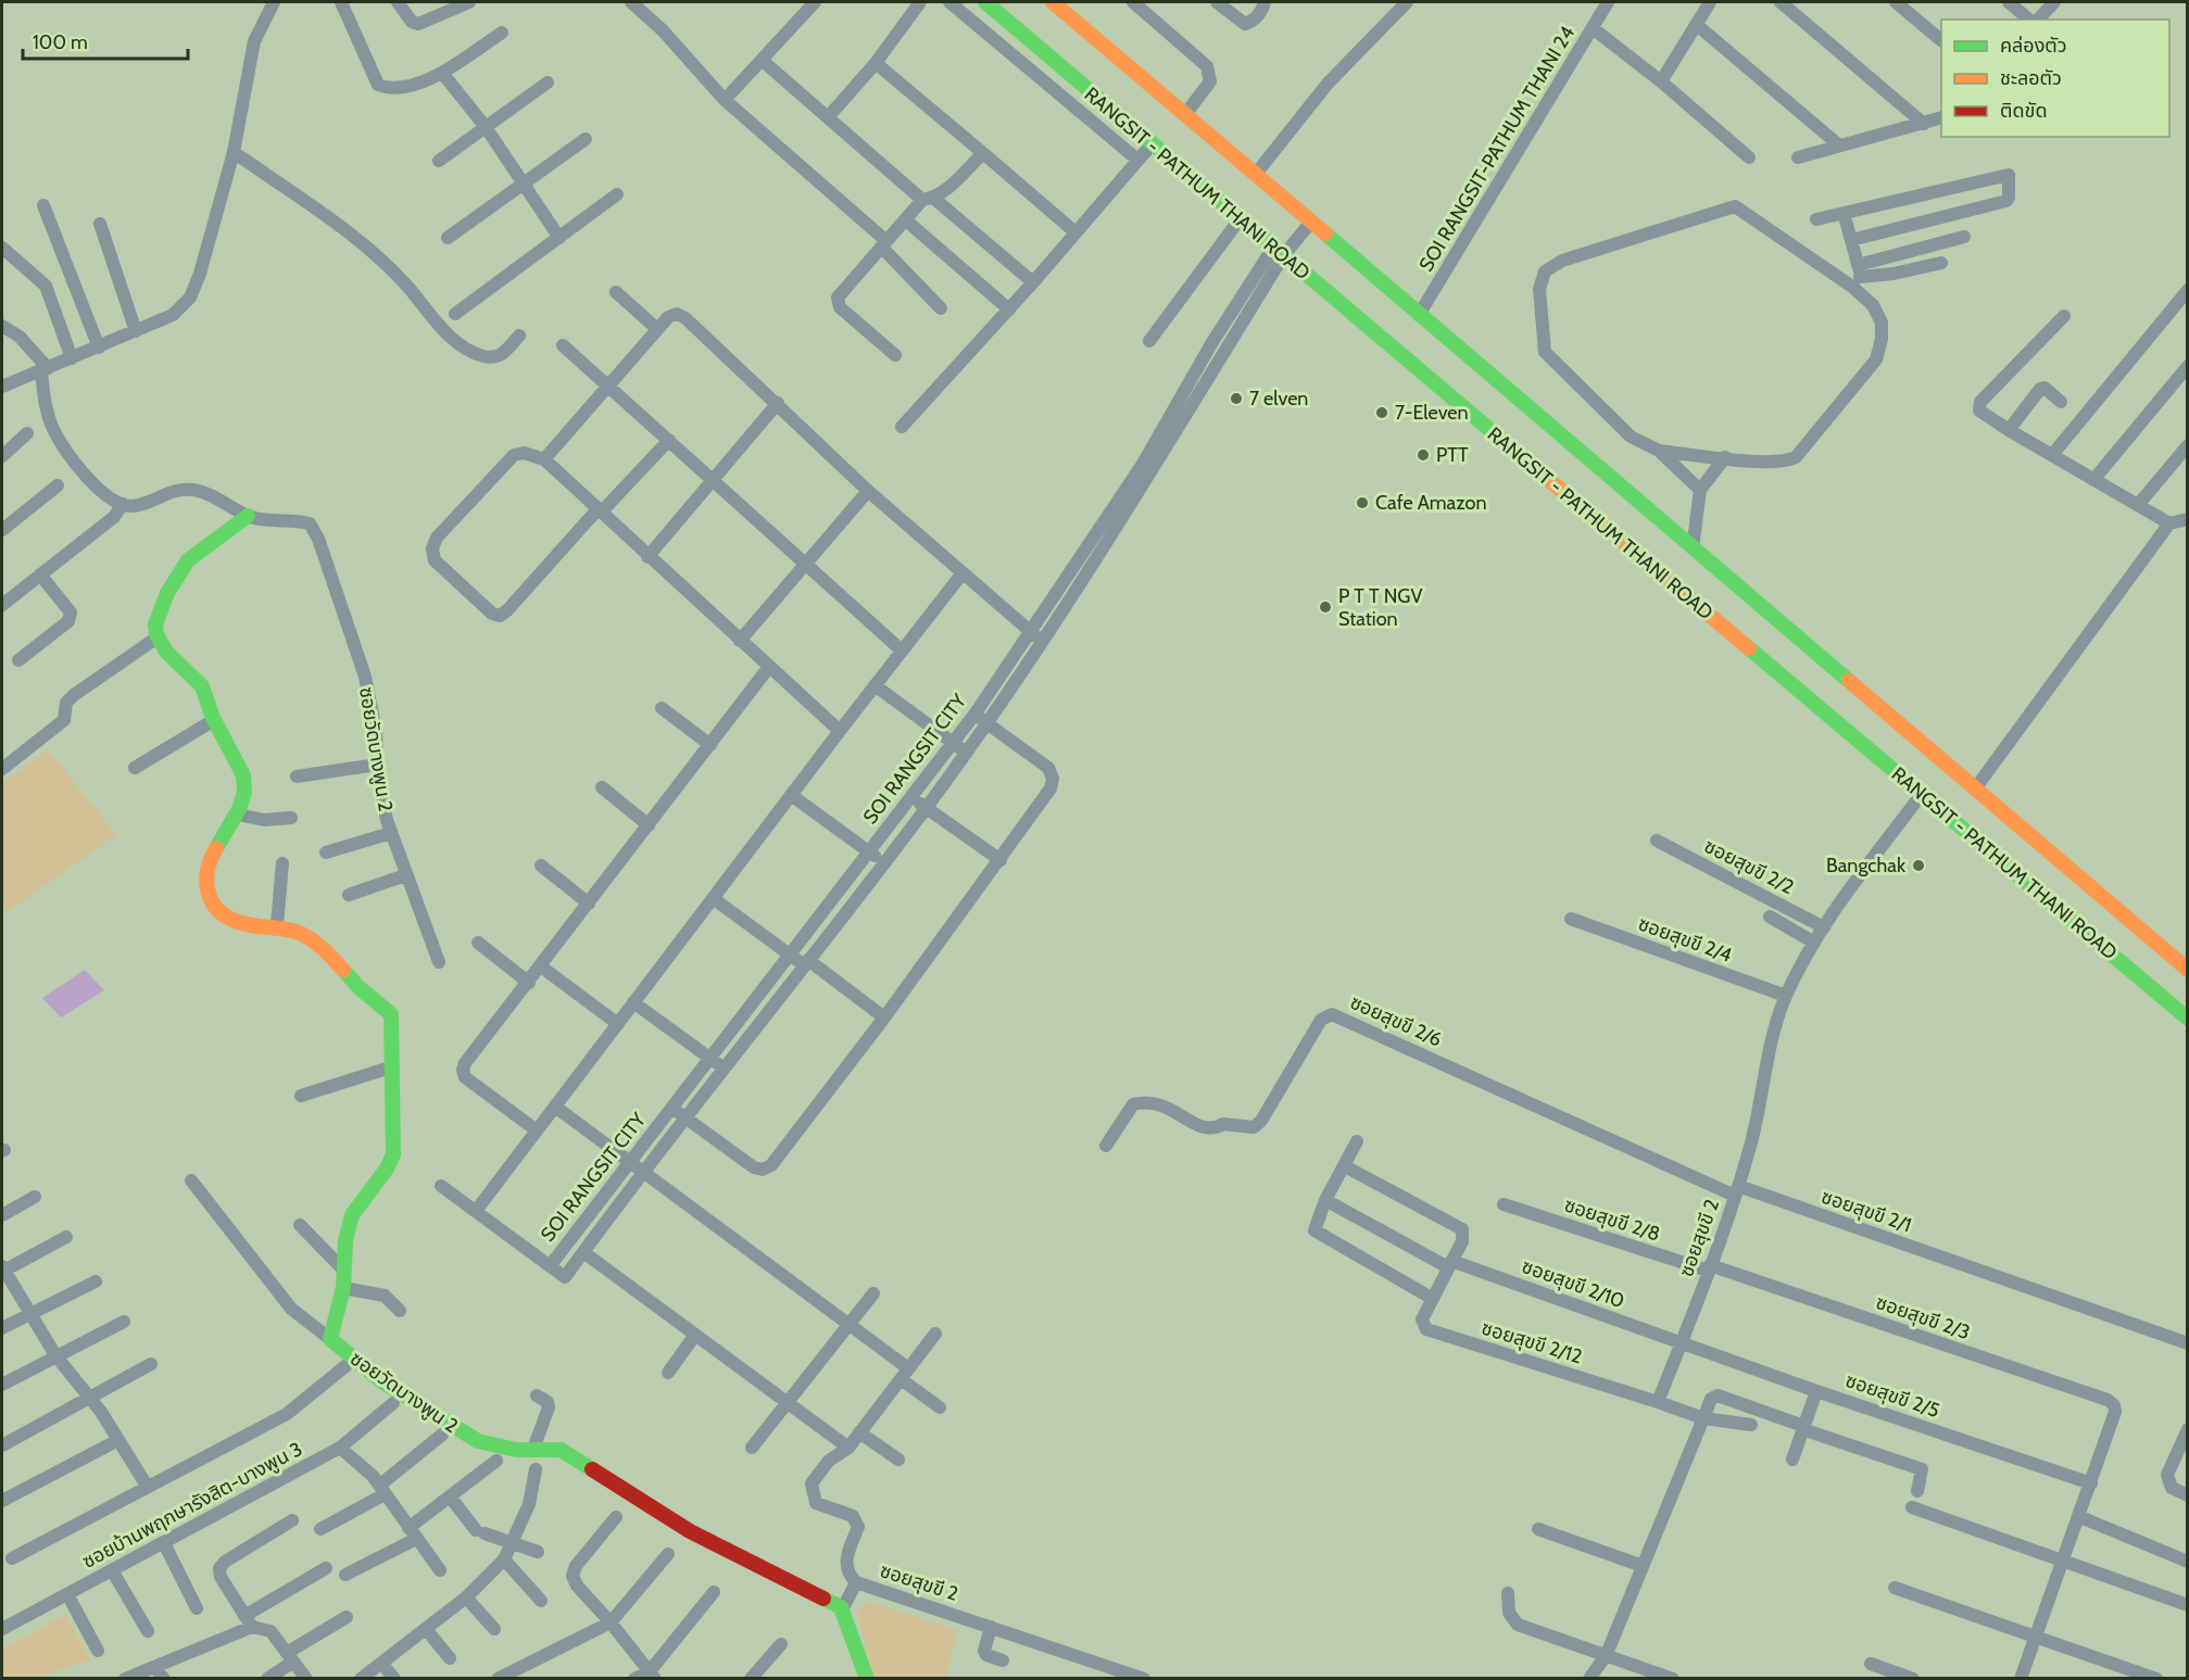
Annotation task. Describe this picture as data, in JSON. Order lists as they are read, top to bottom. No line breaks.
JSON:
{"streets":{"main road":["RANGSIT - PATHUM THANI ROAD","ซอยวัดบางพูน 2"],"street":["SOI RANGSIT-PATHUM THANI 24","SOI RANGSIT CITY","ซอยสุขขี 2/2","ซอยสุขขี 2/4","ซอยสุขขี 2/6","ซอยสุขขี 2/1","ซอยสุขขี 2/8","ซอยสุขขี 2","ซอยสุขขี 2/10","ซอยสุขขี 2/3","ซอยสุขขี 2/12","ซอยสุขขี 2/5","ซอยบ้านพฤกษารังสิต-บางพูน 3"]},"crossings":[["SOI RANGSIT-PATHUM THANI 24","RANGSIT - PATHUM THANI ROAD"],["RANGSIT - PATHUM THANI ROAD","SOI RANGSIT CITY"],["RANGSIT - PATHUM THANI ROAD","ซอยสุขขี 2"],["ซอยสุขขี 2/2","ซอยสุขขี 2"],["ซอยสุขขี 2/4","ซอยสุขขี 2"],["ซอยสุขขี 2/6","ซอยสุขขี 2/1"],["ซอยสุขขี 2/6","ซอยสุขขี 2"],["ซอยสุขขี 2/1","ซอยสุขขี 2"],["ซอยสุขขี 2/8","ซอยสุขขี 2"],["ซอยสุขขี 2/8","ซอยสุขขี 2/3"],["ซอยสุขขี 2","ซอยสุขขี 2/10"],["ซอยสุขขี 2","ซอยสุขขี 2/3"],["ซอยสุขขี 2","ซอยสุขขี 2/12"],["ซอยสุขขี 2","ซอยสุขขี 2/5"],["ซอยสุขขี 2/10","ซอยสุขขี 2/12"],["ซอยสุขขี 2/10","ซอยสุขขี 2/5"],["ซอยสุขขี 2/3","ซอยสุขขี 2/5"]],"places":["7 elven","7-Eleven","PTT","Cafe Amazon","P T T NGV Station","Bangchak"],"legend":["คล่องตัว","ชะลอตัว","ติดขัด"],"scale_bar":"100 m"}
